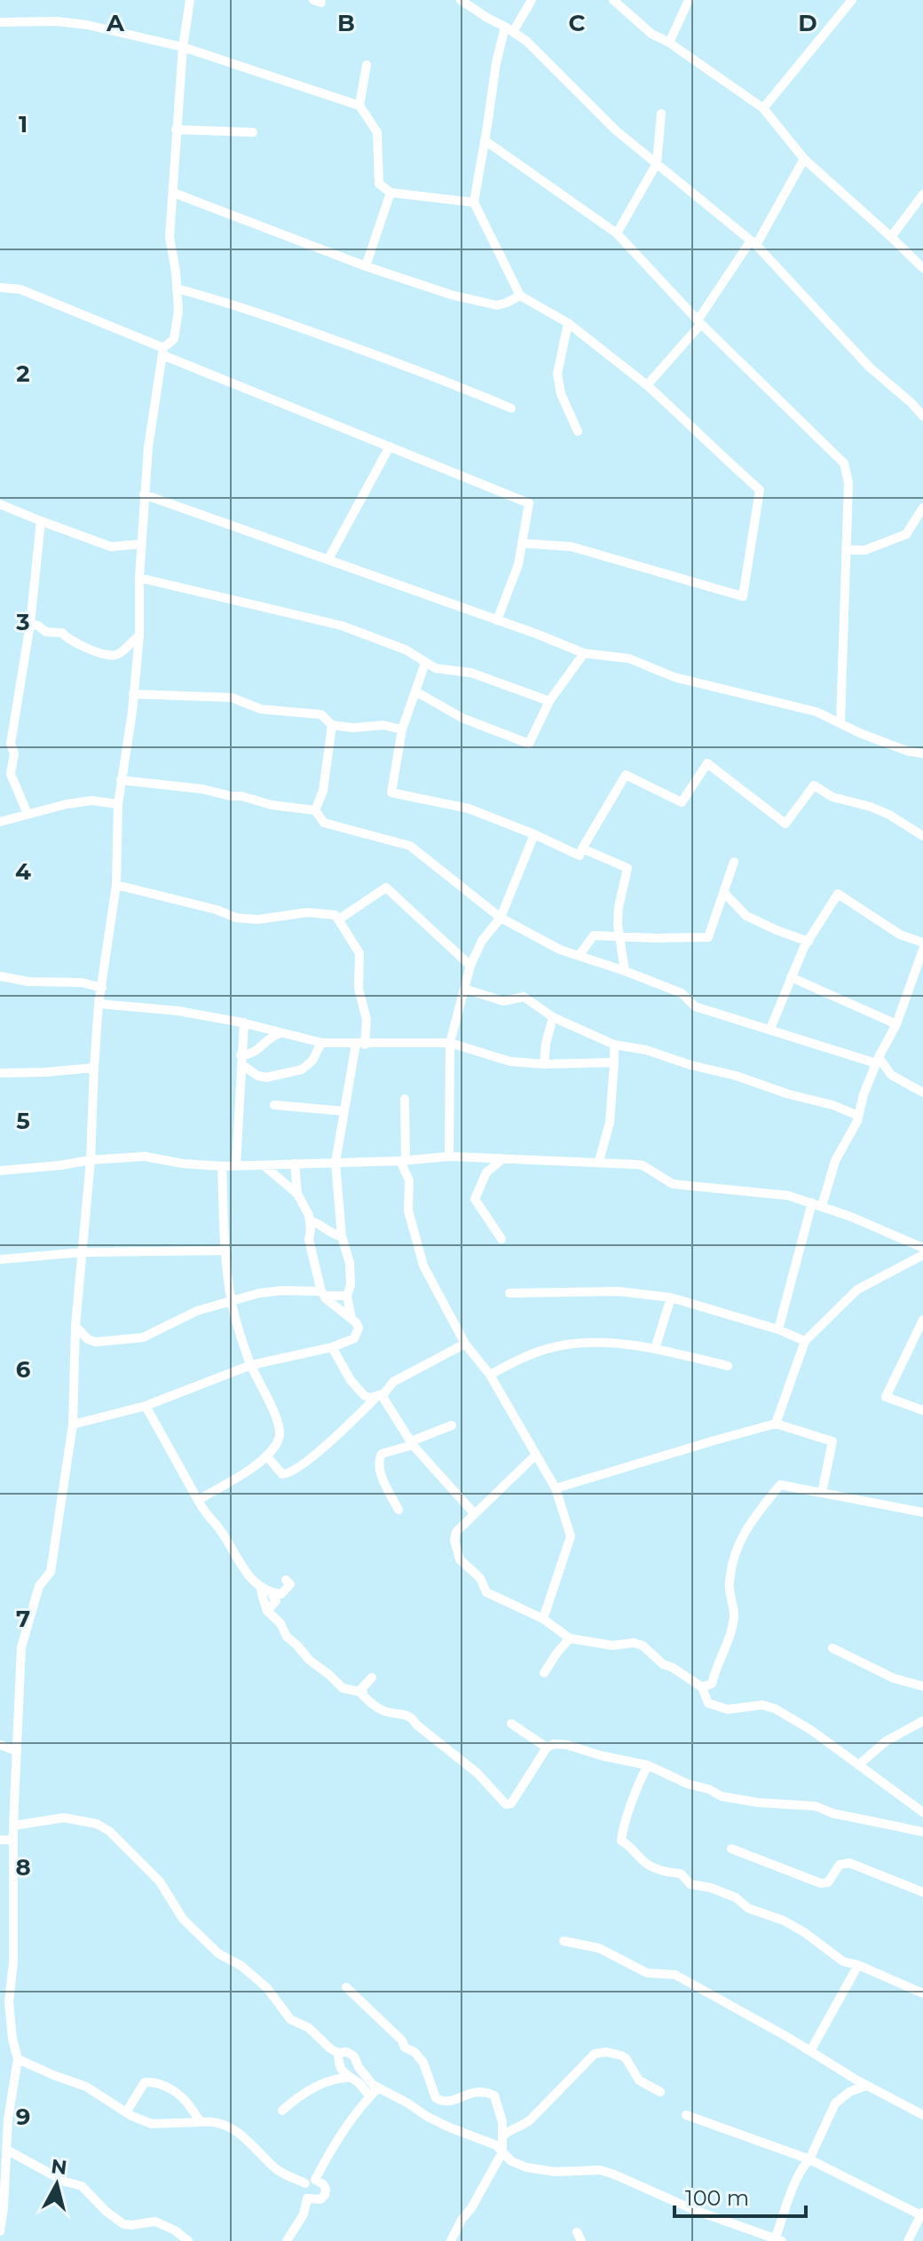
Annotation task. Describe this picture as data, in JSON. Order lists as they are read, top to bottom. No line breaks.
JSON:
{"scale_bar":"100 m","north":"top","grid":{"columns":["A","B","C","D"],"rows":["1","2","3","4","5","6","7","8","9"]}}
